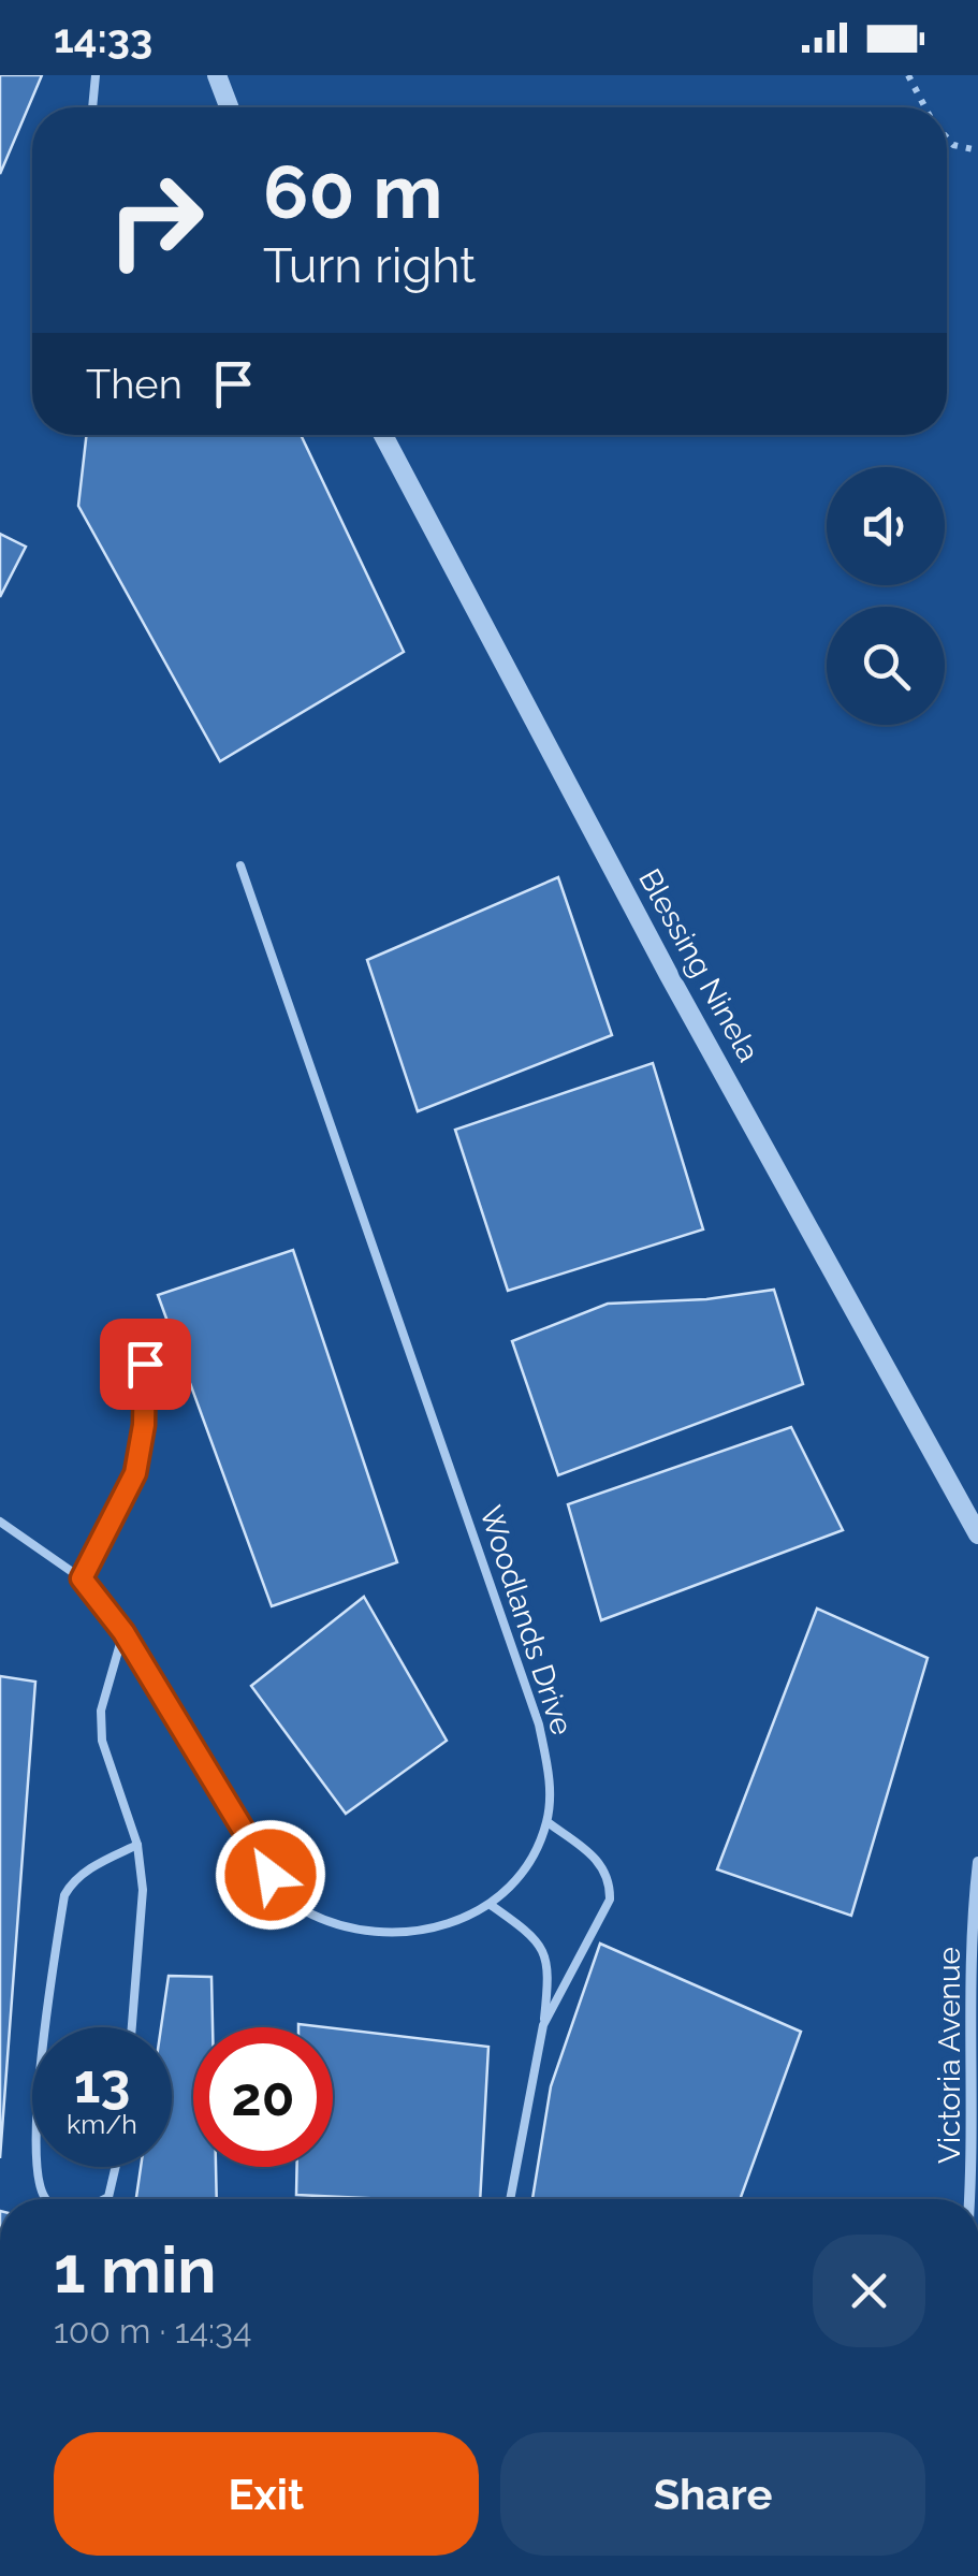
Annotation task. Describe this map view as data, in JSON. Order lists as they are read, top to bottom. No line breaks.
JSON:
{"streets":{"street":["Blessing Ninela","Victoria Avenue"],"lane":["Woodlands Drive"]},"page":{"status":"14:33","turn":["60 m","Turn right"],"then":"Then","speed":"13 km/h","limit":"20","heading":["1 min","100 m · 14:34"],"buttons":["Exit","Share"]}}
